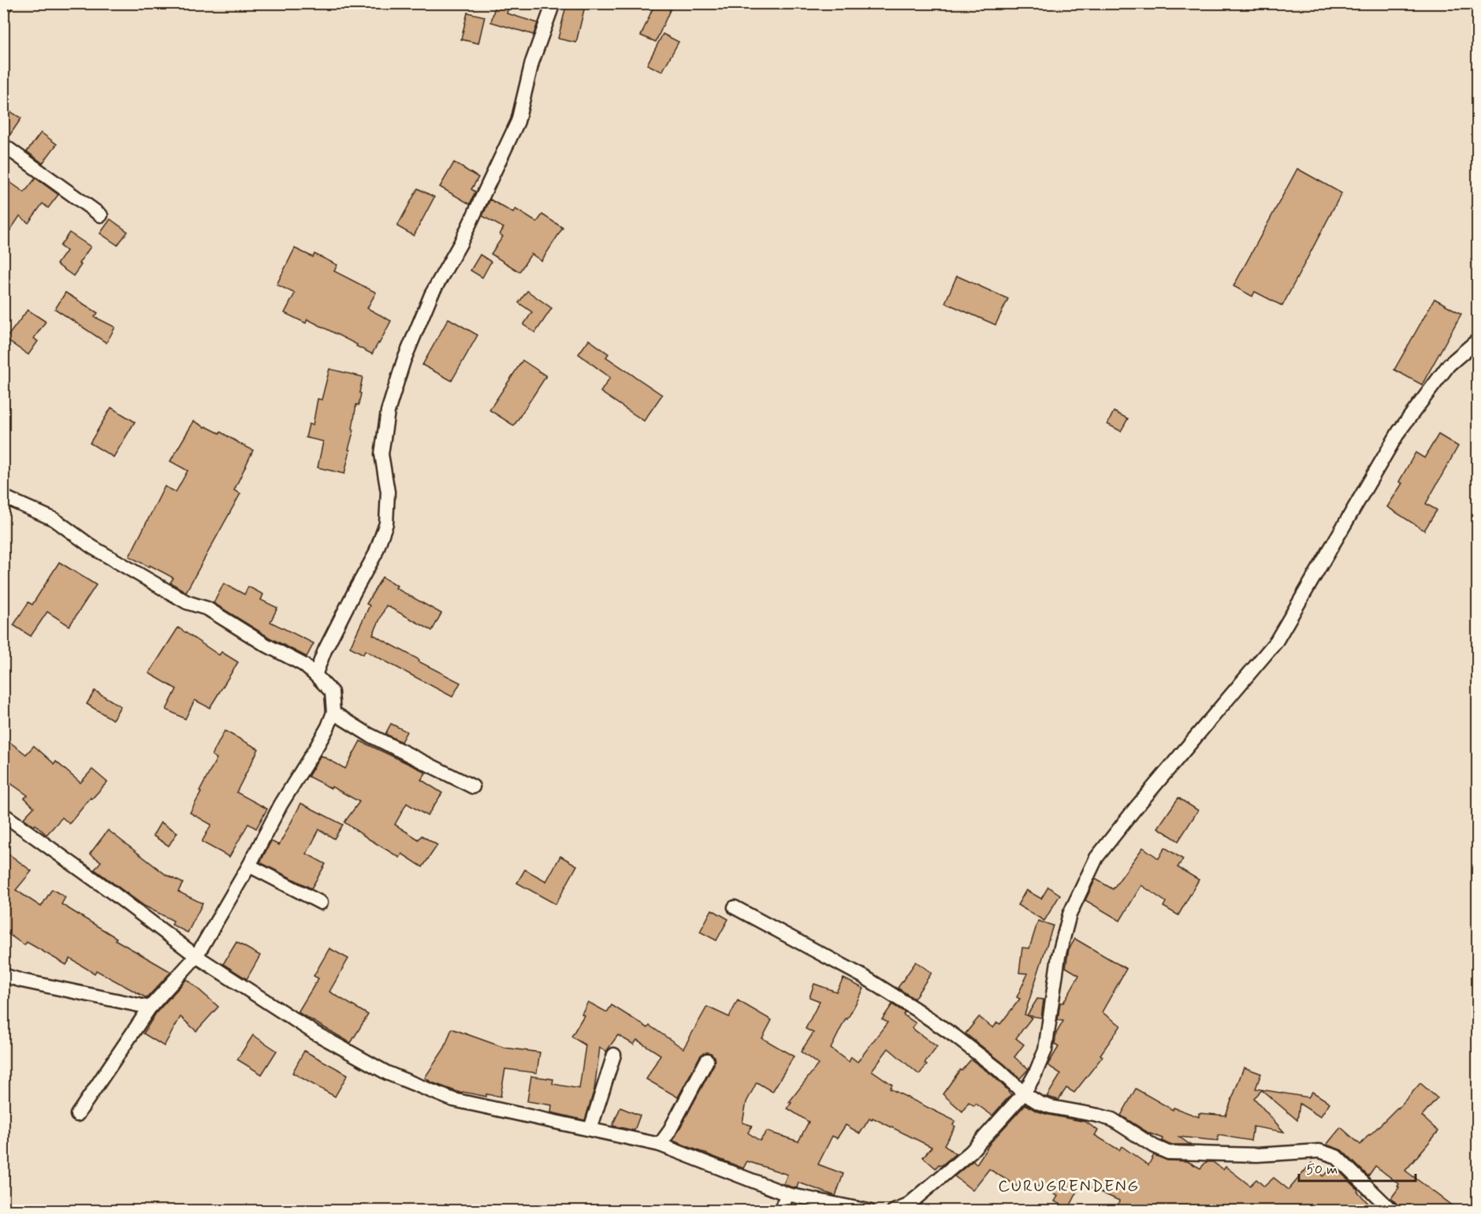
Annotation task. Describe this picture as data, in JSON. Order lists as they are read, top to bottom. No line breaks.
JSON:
{"districts":["CURUGRENDENG"],"scale_bar":"50 m"}
